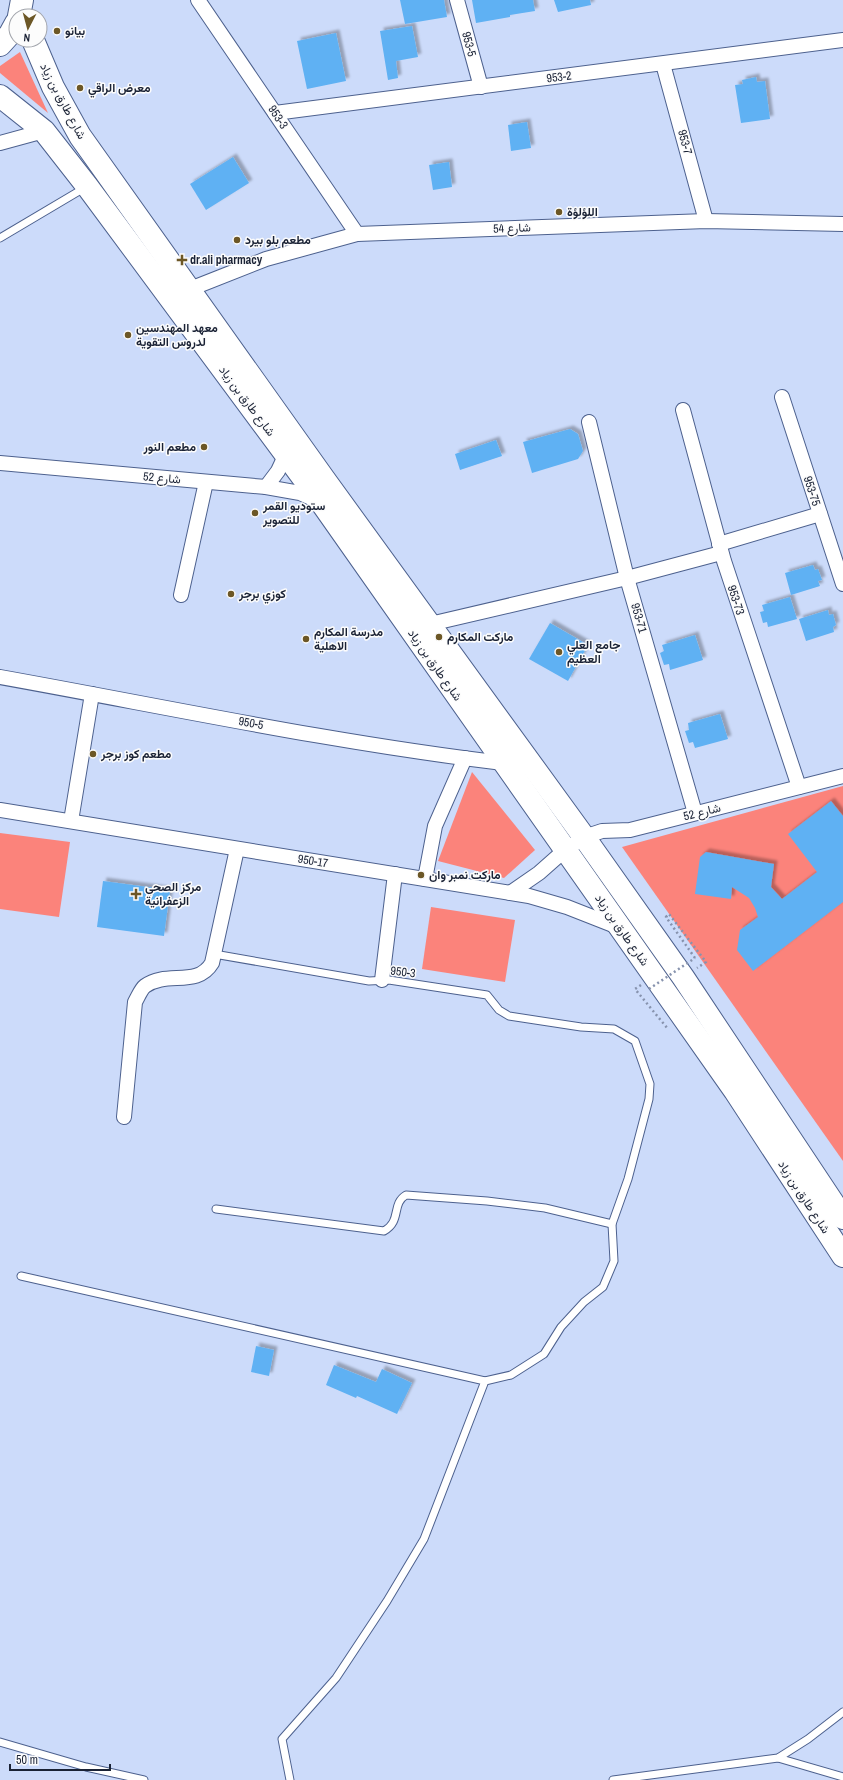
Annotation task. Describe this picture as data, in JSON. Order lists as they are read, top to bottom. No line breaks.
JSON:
{"streets":{"main road":["شارع طارق بن زياد"],"street":["953-5","953-2","953-3","953-7","شارع 54","شارع 52","953-75","953-73","953-71","950-5","950-17"],"lane":["950-3"]},"crossings":[["953-5","953-2"],["953-2","953-3"],["953-2","953-7"],["شارع طارق بن زياد","شارع 54"],["شارع طارق بن زياد","شارع 52"],["شارع طارق بن زياد","950-5"],["شارع طارق بن زياد","950-17"],["953-3","شارع 54"],["953-7","شارع 54"],["شارع 52","953-73"],["شارع 52","953-71"],["شارع 52","950-17"]],"places":{"other":["بيانو","معرض الراقي","اللؤلؤة","مطعم بلو بيرد","معهد المهندسين لدروس التقوية","مطعم النور","ستوديو القمر للتصوير","كوزي برجر","ماركت المكارم","مدرسة المكارم الاهلية","جامع العلي العظيم","مطعم كوز برجر","ماركت نمبر وان"],"health":["dr.ali pharmacy","مركز الصحي الزعفرانية"]},"scale_bar":"50 m","north":"bottom"}
